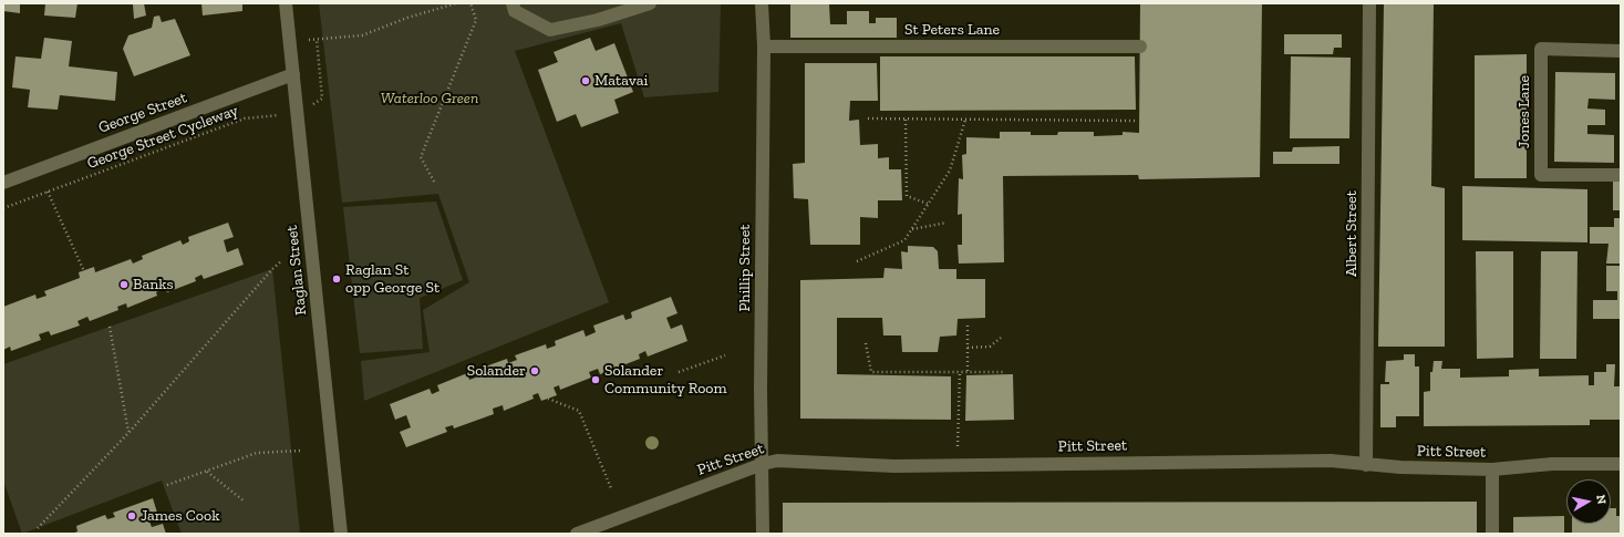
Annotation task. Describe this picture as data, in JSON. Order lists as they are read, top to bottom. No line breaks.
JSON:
{"streets":{"street":["St Peters Lane","Jones Lane","George Street","Albert Street","Phillip Street","Raglan Street","Pitt Street"],"path":["George Street Cycleway"]},"crossings":[["St Peters Lane","Phillip Street"],["George Street","Raglan Street"],["George Street Cycleway","Raglan Street"],["Albert Street","Pitt Street"],["Phillip Street","Pitt Street"]],"parks":["Waterloo Green"],"places":["Matavai","Raglan St opp George St","Banks","Solander","Solander Community Room","James Cook"],"north":"right"}
